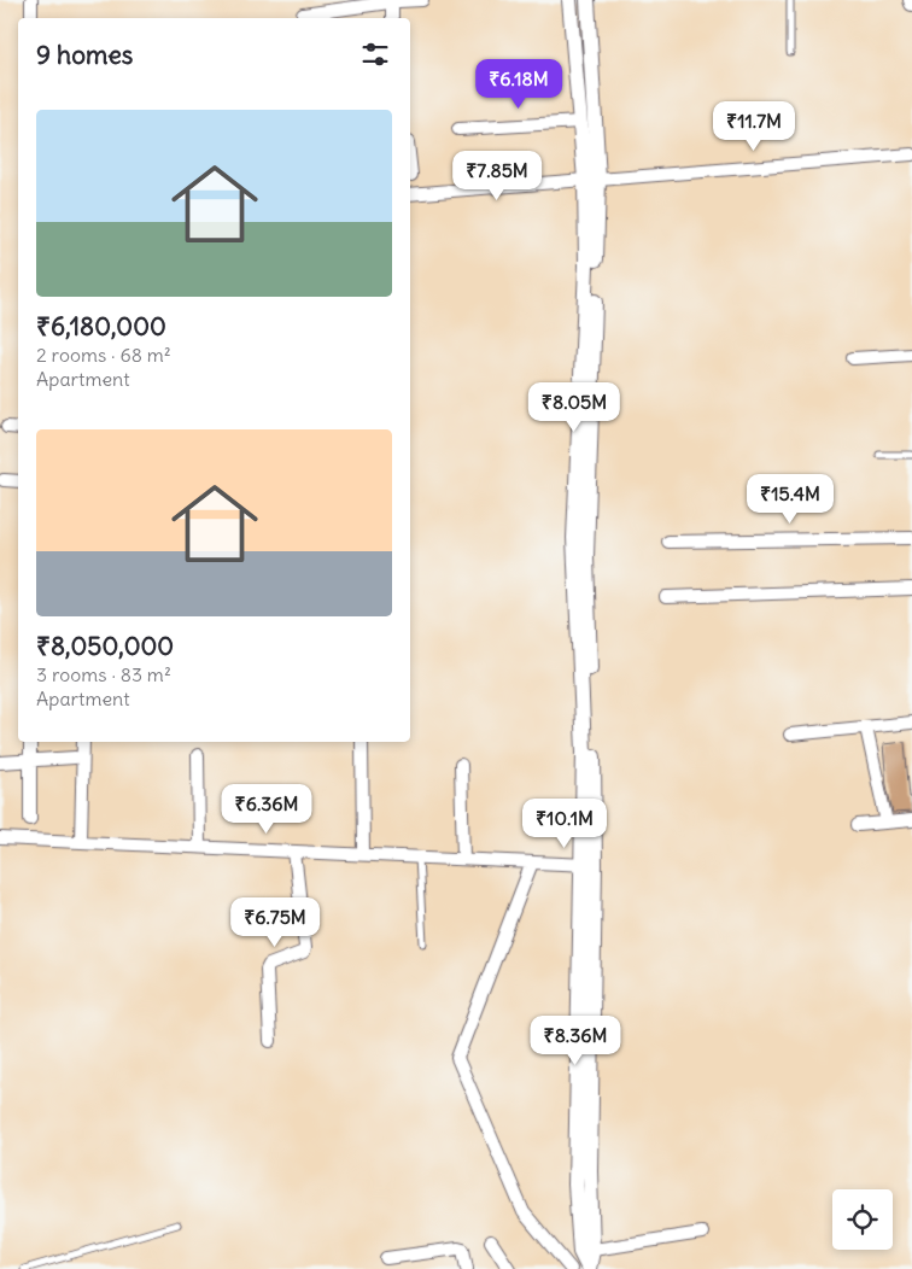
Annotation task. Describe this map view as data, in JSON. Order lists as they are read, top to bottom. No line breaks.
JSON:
{"page":{"heading":"9 homes","price":["₹6.18M","₹11.7M","₹7.85M","₹8.05M","₹15.4M","₹6.36M","₹10.1M","₹6.75M","₹8.36M"],"list":[{"name":"₹6,180,000","note":"2 rooms · 68 m² · Apartment"},{"name":"₹8,050,000","note":"3 rooms · 83 m² · Apartment"}]}}
